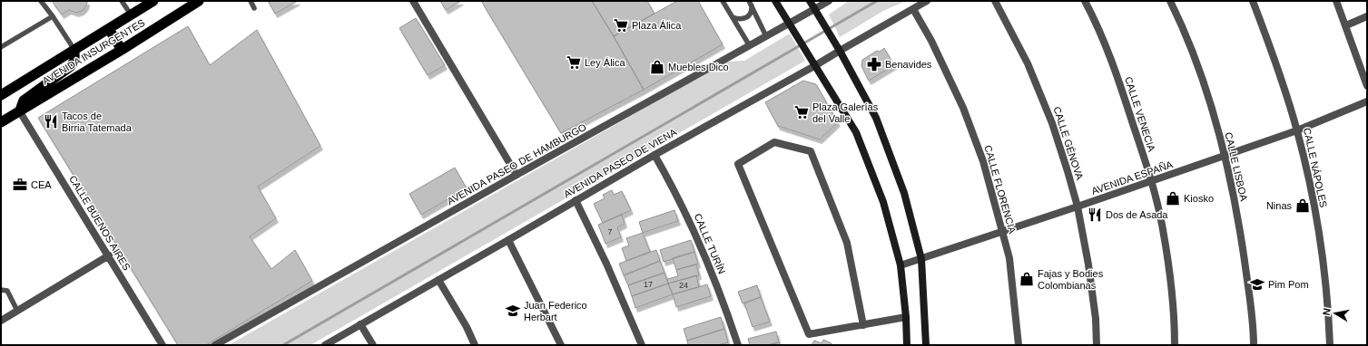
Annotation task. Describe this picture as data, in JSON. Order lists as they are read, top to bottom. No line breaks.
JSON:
{"streets":{"highway":["AVENIDA INSURGENTES"],"street":["CALLE VENECIA","CALLE GÉNOVA","AVENIDA PASEO DE VIENA","AVENIDA PASEO DE HAMBURGO","CALLE LISBOA","CALLE NÁPOLES","AVENIDA ESPAÑA","CALLE FLORENCIA","CALLE BUENOS AIRES","CALLE TURÍN"]},"crossings":[["AVENIDA INSURGENTES","CALLE BUENOS AIRES"],["CALLE VENECIA","AVENIDA ESPAÑA"],["CALLE GÉNOVA","AVENIDA ESPAÑA"],["AVENIDA PASEO DE VIENA","CALLE FLORENCIA"],["AVENIDA PASEO DE VIENA","CALLE TURÍN"],["CALLE LISBOA","AVENIDA ESPAÑA"],["CALLE NÁPOLES","AVENIDA ESPAÑA"],["AVENIDA ESPAÑA","CALLE FLORENCIA"]],"places":{"supermarket":["Plaza Álica","Ley Álica","Plaza Galerías del Valle"],"pharmacy":["Benavides"],"shop":["Muebles Dico","Kiosko","Ninas","Fajas y Bodies Colombianas"],"restaurant":["Tacos de Birria Tatemada","Dos de Asada"],"office":["CEA"],"school or university":["Pim Pom","Juan Federico Herbart"]},"house_numbers":["7","17","24"],"north":"left"}
